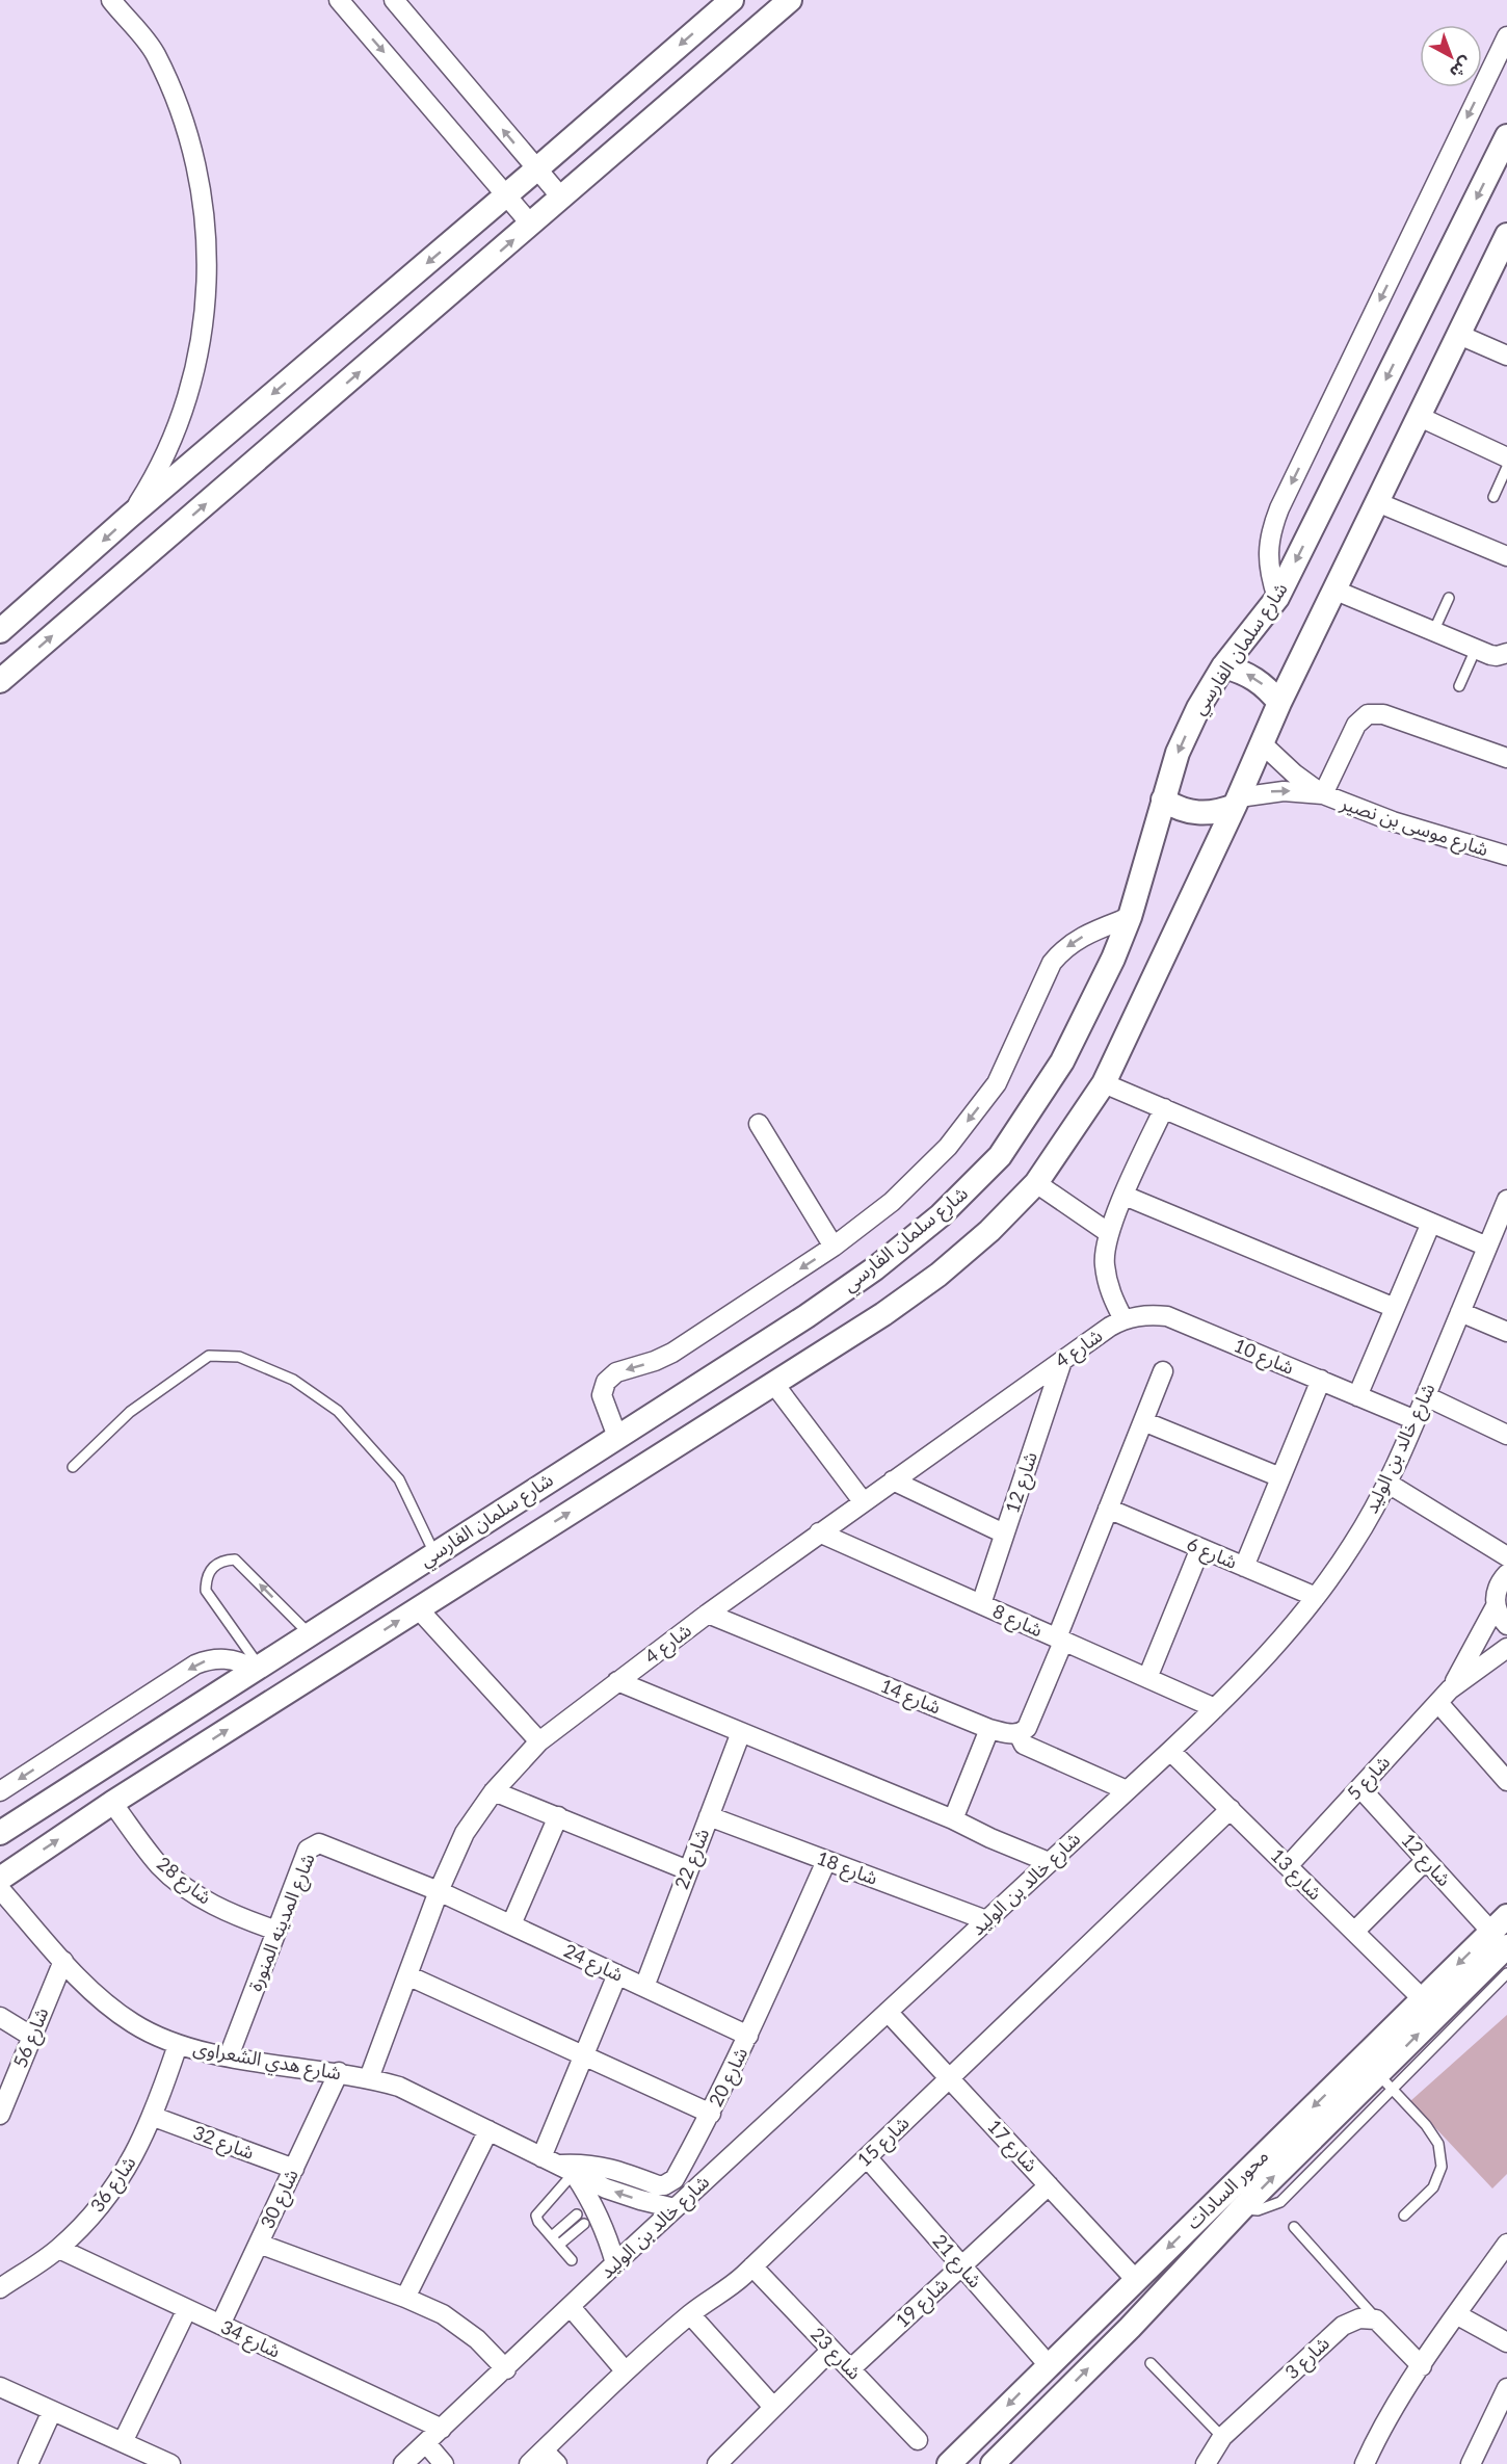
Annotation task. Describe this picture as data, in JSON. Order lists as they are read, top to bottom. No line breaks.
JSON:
{"streets":{"street":["شارع سلمان الفارسي","شارع موسى بن نصير","شارع 4","شارع 10","شارع خالد بن الوليد","شارع 12","شارع 6","شارع 8","شارع 14","شارع 5","شارع 22","شارع 18","شارع 13","شارع 28","شارع المدينه المنورة","شارع 24","شارع 56","شارع هدي الشعراوى","شارع 20","شارع 15","شارع 32","شارع 17","شارع 36","محور السادات","شارع 30","شارع 21","شارع 19","شارع 34","شارع 23","شارع 3"]},"crossings":[["شارع سلمان الفارسي","شارع موسى بن نصير"],["شارع سلمان الفارسي","شارع 28"],["شارع 4","شارع 10"],["شارع 4","شارع 12"],["شارع 4","شارع 8"],["شارع 4","شارع 14"],["شارع 4","شارع المدينه المنورة"],["شارع 4","شارع 24"],["شارع 4","شارع هدي الشعراوى"],["شارع 10","شارع خالد بن الوليد"],["شارع خالد بن الوليد","شارع 6"],["شارع خالد بن الوليد","شارع 8"],["شارع خالد بن الوليد","شارع 18"],["شارع خالد بن الوليد","شارع 13"],["شارع خالد بن الوليد","شارع هدي الشعراوى"],["شارع خالد بن الوليد","شارع 17"],["شارع خالد بن الوليد","شارع 34"],["شارع 12","شارع 8"],["شارع 12","شارع 5"],["شارع 12","محور السادات"],["شارع 5","شارع 13"],["شارع 22","شارع 18"],["شارع 22","شارع 24"],["شارع 18","شارع 20"],["شارع 13","شارع 15"],["شارع 13","محور السادات"],["شارع 28","شارع المدينه المنورة"],["شارع المدينه المنورة","شارع 24"],["شارع المدينه المنورة","شارع هدي الشعراوى"],["شارع 24","شارع 20"],["شارع 56","شارع هدي الشعراوى"],["شارع هدي الشعراوى","شارع 20"],["شارع هدي الشعراوى","شارع 36"],["شارع هدي الشعراوى","شارع 30"],["شارع 15","شارع 17"],["شارع 15","شارع 21"],["شارع 15","شارع 23"],["شارع 32","شارع 36"],["شارع 32","شارع 30"],["شارع 17","محور السادات"],["شارع 17","شارع 19"],["شارع 36","شارع 34"],["محور السادات","شارع 21"],["شارع 30","شارع 34"],["شارع 21","شارع 19"],["شارع 19","شارع 23"]],"north":"bottom right"}
